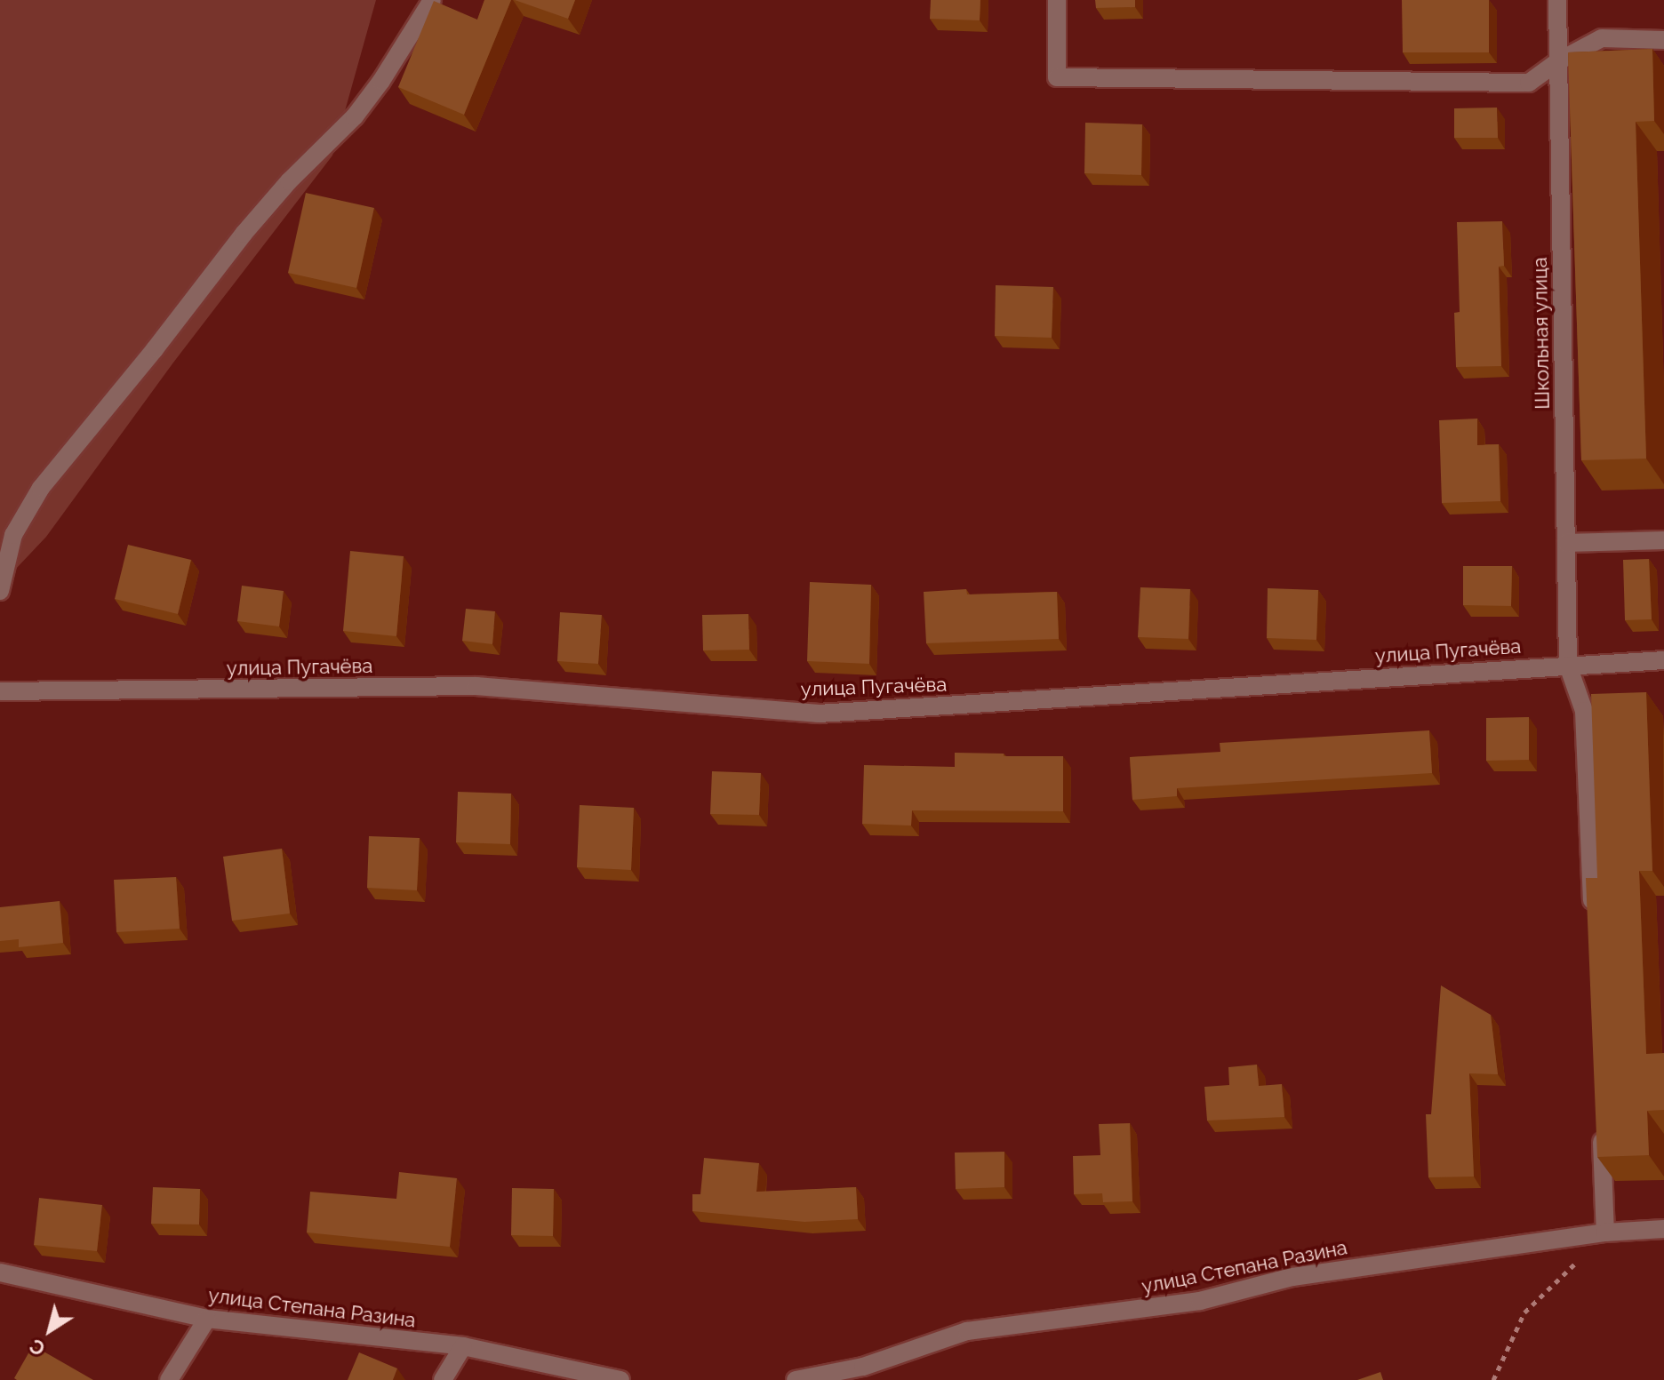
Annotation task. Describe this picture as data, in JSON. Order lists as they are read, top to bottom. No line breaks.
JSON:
{"streets":{"street":["Школьная улица","улица Пугачёва","улица Степана Разина"]},"crossings":[["Школьная улица","улица Пугачёва"]],"north":"bottom left"}
